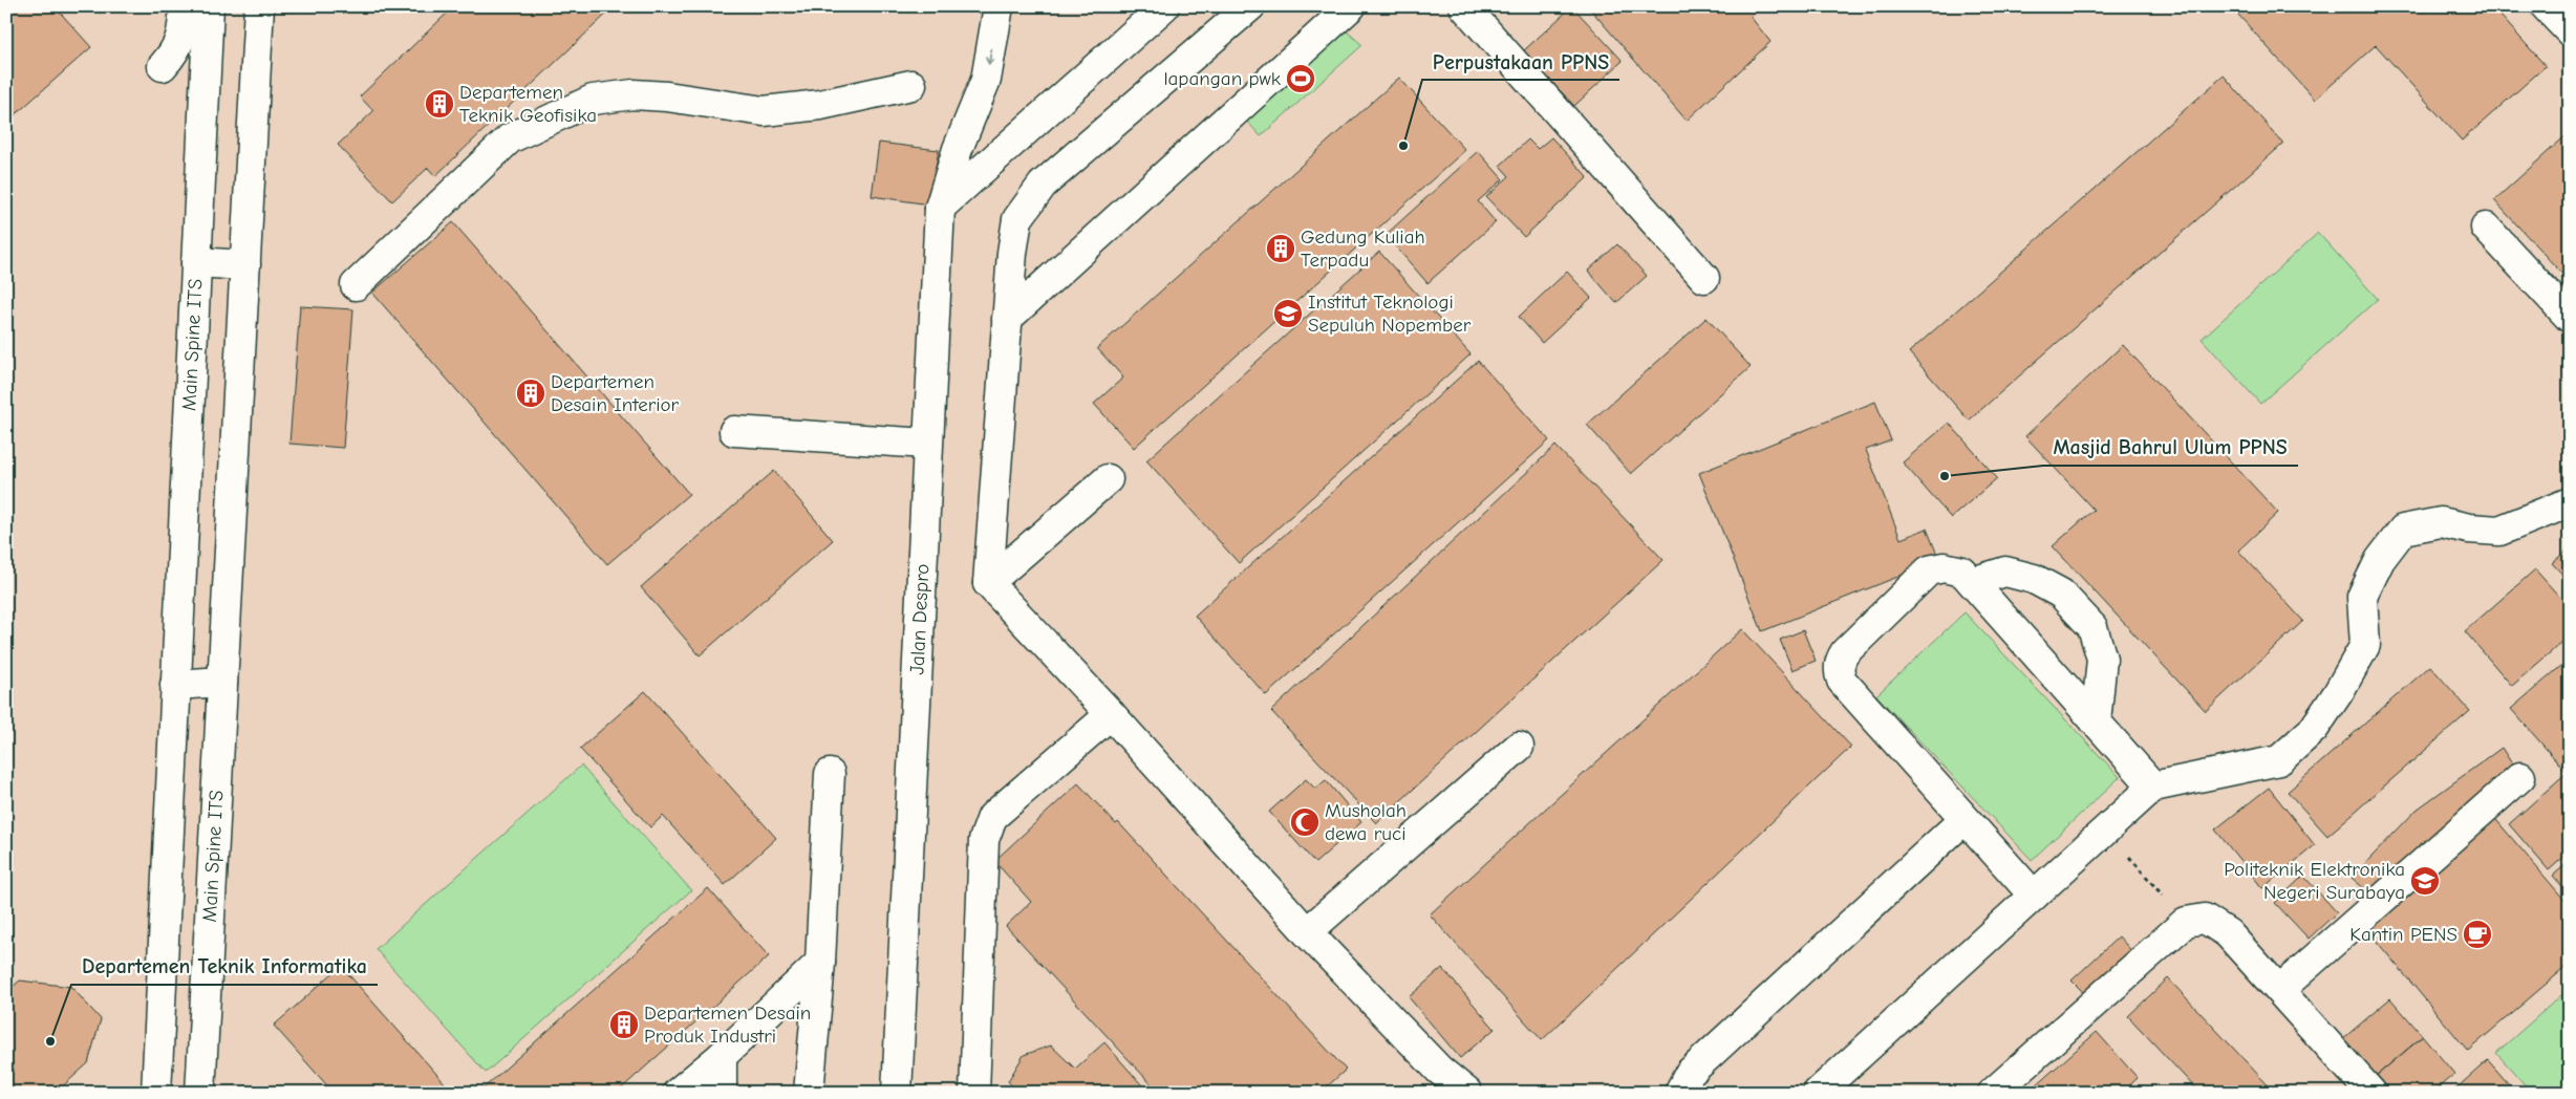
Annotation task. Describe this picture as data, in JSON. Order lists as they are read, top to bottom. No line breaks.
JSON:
{"streets":{"street":["Main Spine ITS","Jalan Despro"]},"places":{"sports":["lapangan pwk"],"building":["Departemen Teknik Geofisika","Gedung Kuliah Terpadu","Departemen Desain Interior","Departemen Desain Produk Industri"],"other":["Perpustakaan PPNS","Masjid Bahrul Ulum PPNS","Departemen Teknik Informatika"],"school or university":["Institut Teknologi Sepuluh Nopember","Politeknik Elektronika Negeri Surabaya"],"mosque":["Musholah dewa ruci"],"cafe":["Kantin PENS"]}}
